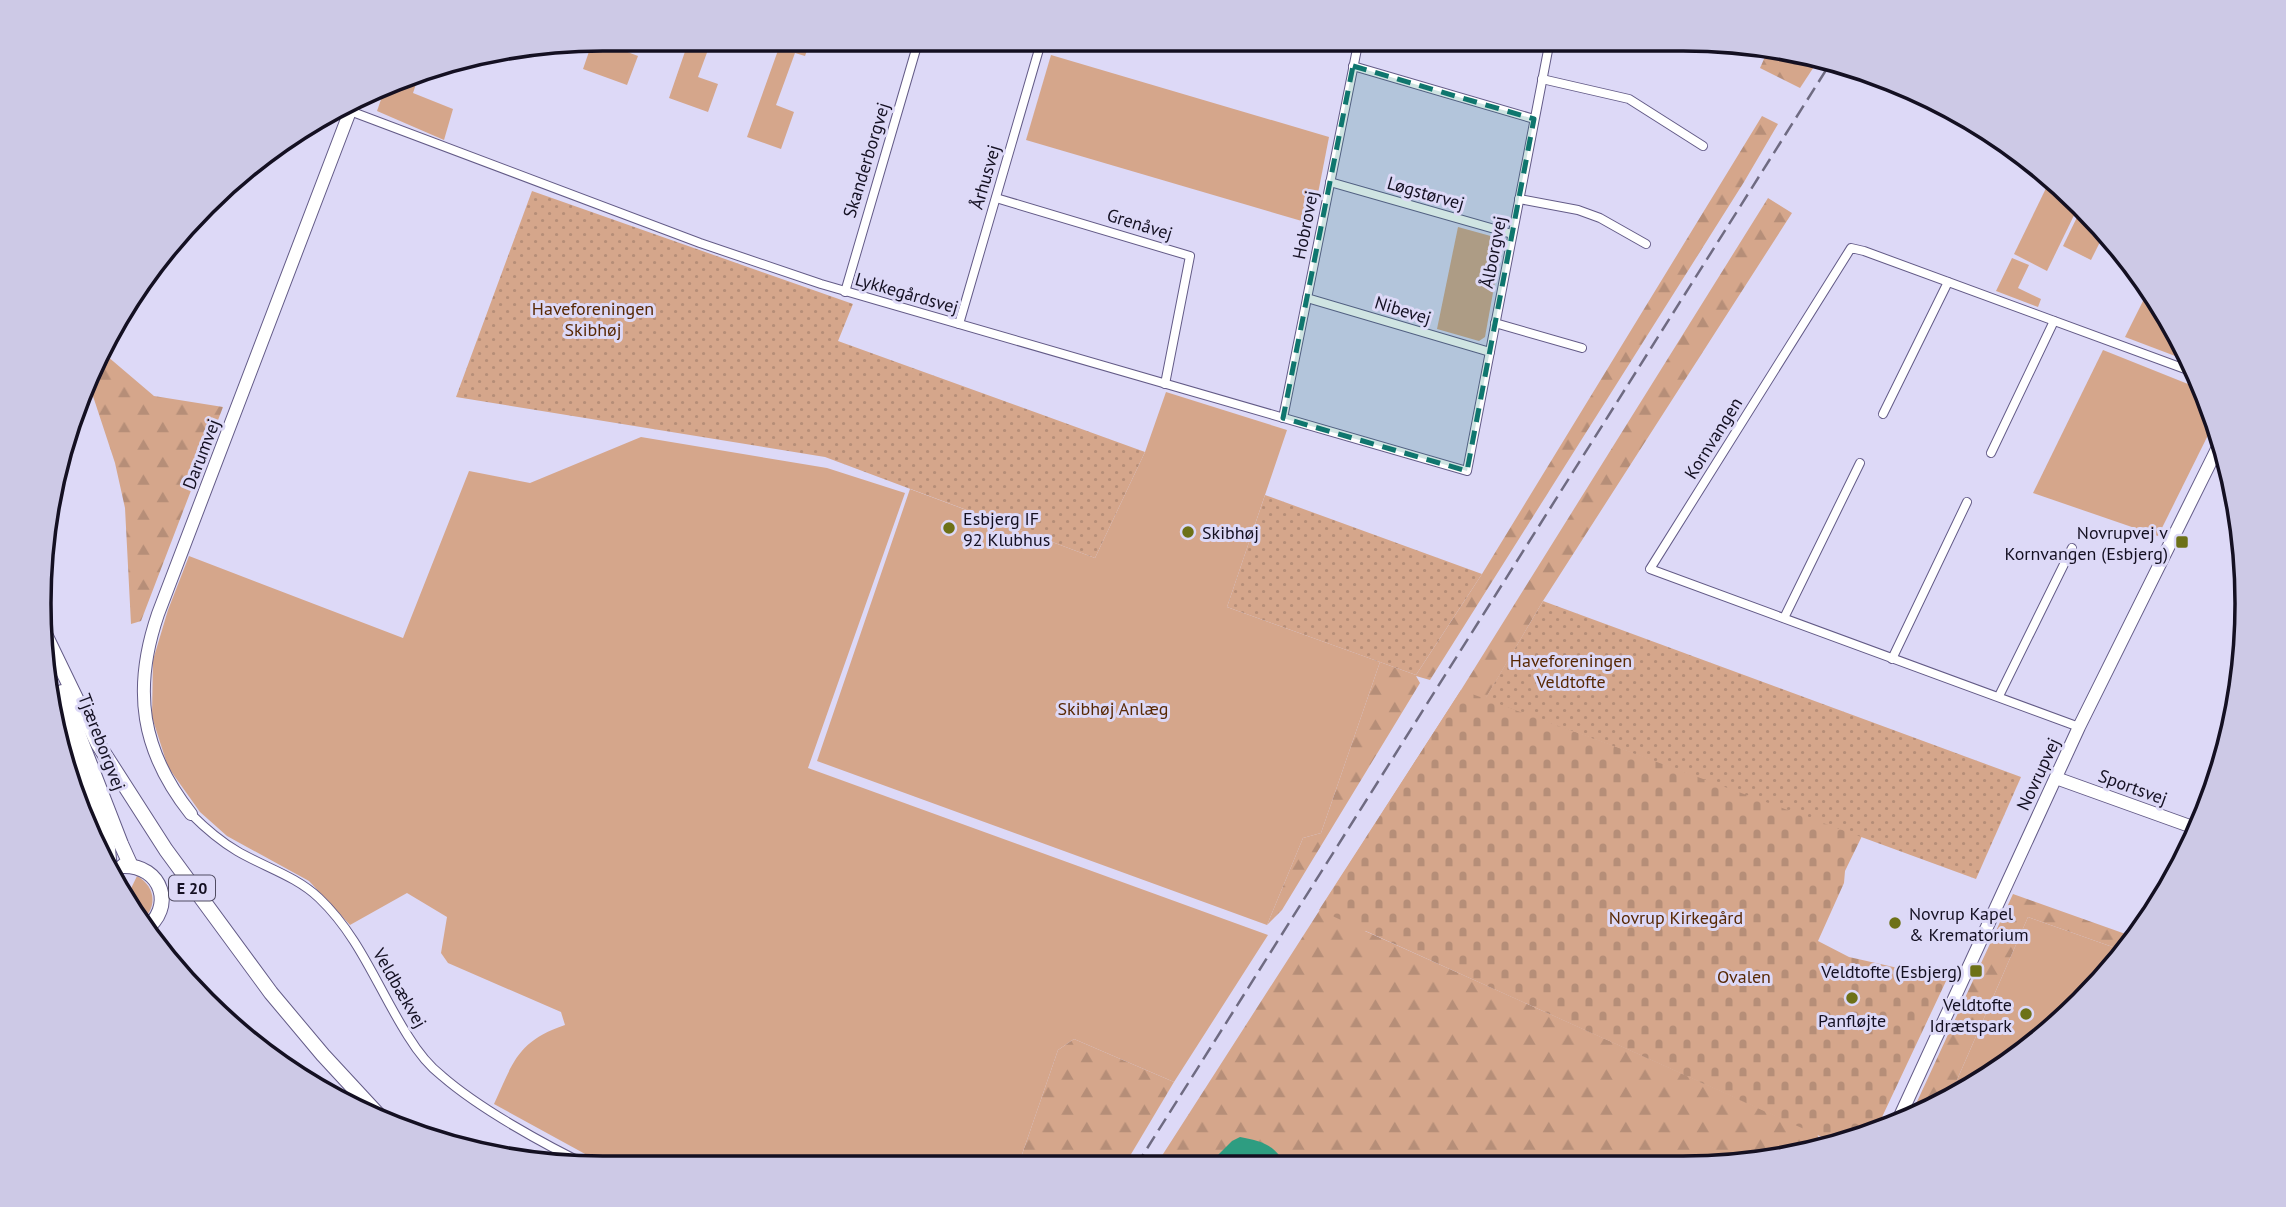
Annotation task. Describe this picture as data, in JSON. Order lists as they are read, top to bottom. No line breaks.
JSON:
{"streets":{"highway":["Tjæreborgvej","E 20"],"street":["Skanderborgvej","Århusvej","Løgstørvej","Grenåvej","Hobrovej","Ålborgvej","Lykkegårdsvej","Nibevej","Kornvangen","Darumvej","Novrupvej","Sportsvej","Veldbækvej"]},"crossings":[["Skanderborgvej","Lykkegårdsvej"],["Århusvej","Grenåvej"],["Århusvej","Lykkegårdsvej"],["Løgstørvej","Hobrovej"],["Løgstørvej","Ålborgvej"],["Grenåvej","Lykkegårdsvej"],["Hobrovej","Lykkegårdsvej"],["Hobrovej","Nibevej"],["Ålborgvej","Lykkegårdsvej"],["Ålborgvej","Nibevej"],["Kornvangen","Novrupvej"],["Darumvej","Veldbækvej"],["Tjæreborgvej","E 20"],["Novrupvej","Sportsvej"]],"parks":["Haveforeningen Skibhøj","Haveforeningen Veldtofte","Skibhøj Anlæg","Novrup Kirkegård","Ovalen"],"places":{"other":["Esbjerg IF 92 Klubhus","Skibhøj","Novrup Kapel & Krematorium","Panfløjte","Veldtofte Idrætspark"],"transit":["Novrupvej v Kornvangen (Esbjerg)","Veldtofte (Esbjerg)"]}}
